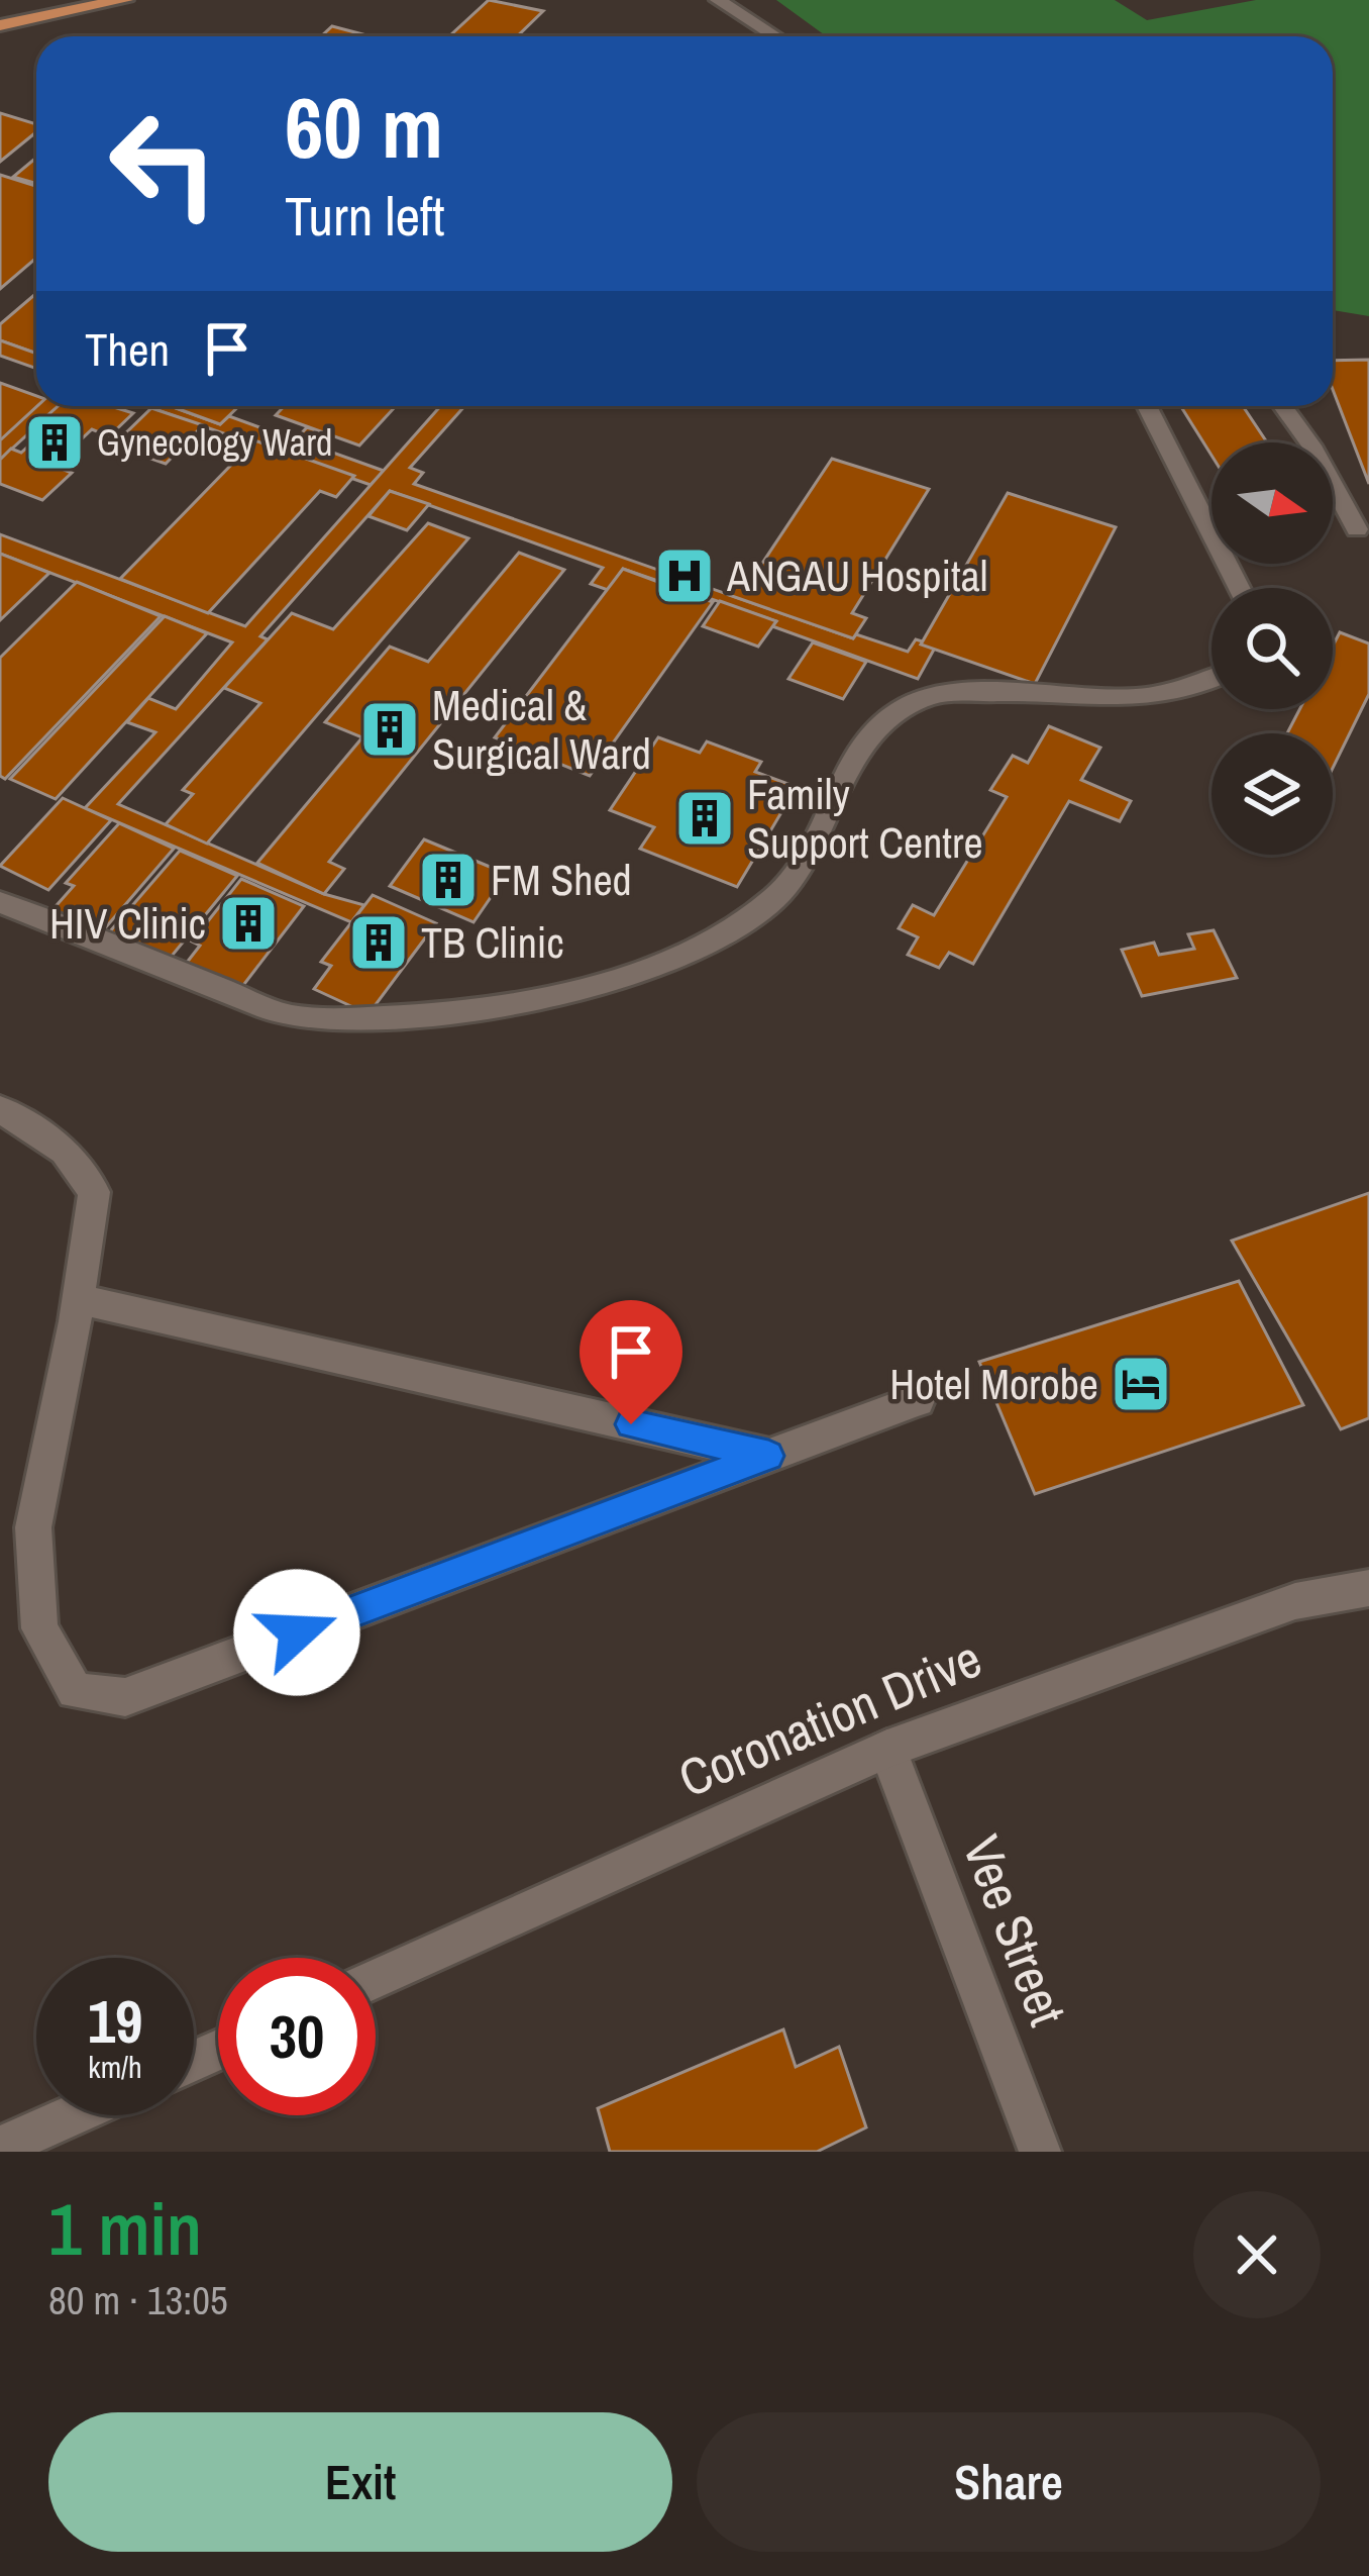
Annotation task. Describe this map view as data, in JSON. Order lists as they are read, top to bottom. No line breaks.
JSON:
{"streets":{"street":["Coronation Drive","Vee Street"]},"crossings":[["Coronation Drive","Vee Street"]],"places":{"building":["Gynecology Ward","Medical & Surgical Ward","Family Support Centre","FM Shed","HIV Clinic","TB Clinic"],"hospital":["ANGAU Hospital"],"hotel":["Hotel Morobe"]},"north":"right","page":{"turn":["60 m","Turn left"],"then":"Then","speed":"19 km/h","limit":"30","heading":["1 min","80 m · 13:05"],"buttons":["Exit","Share"]}}
